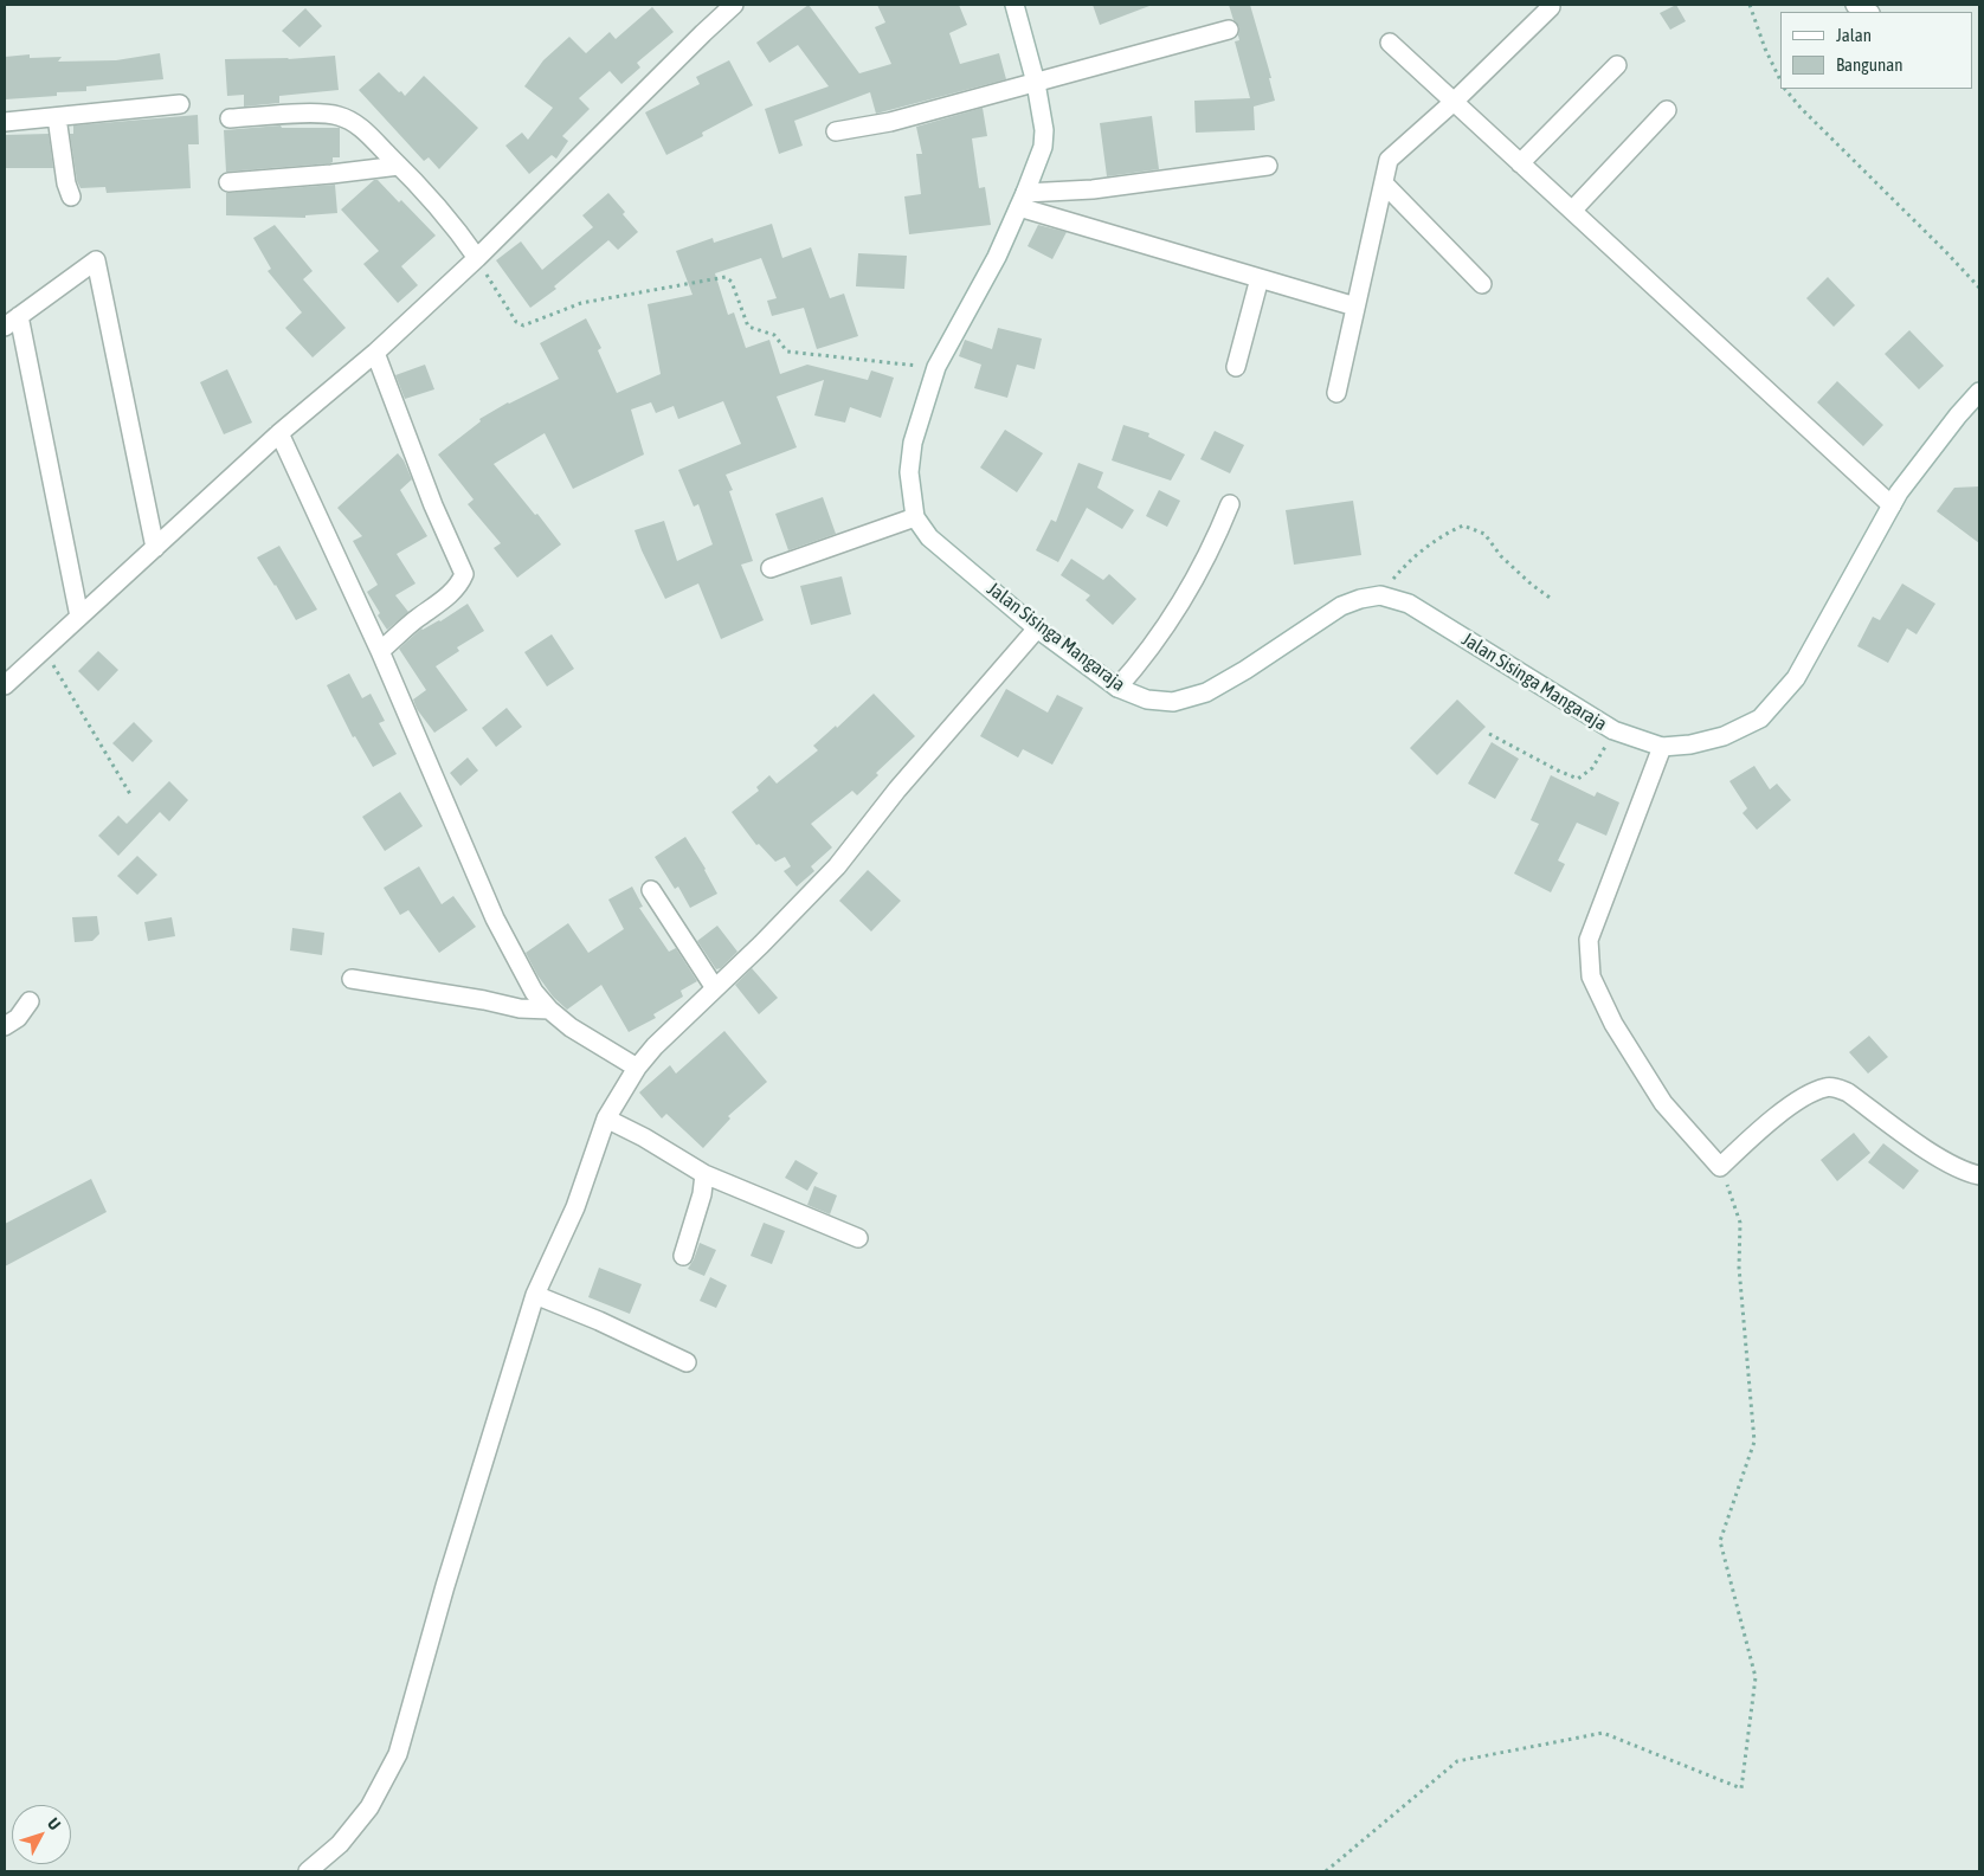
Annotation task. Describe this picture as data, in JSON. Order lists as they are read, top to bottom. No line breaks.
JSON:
{"streets":{"street":["Jalan Sisinga Mangaraja"]},"legend":["Jalan","Bangunan"],"north":"top right"}
